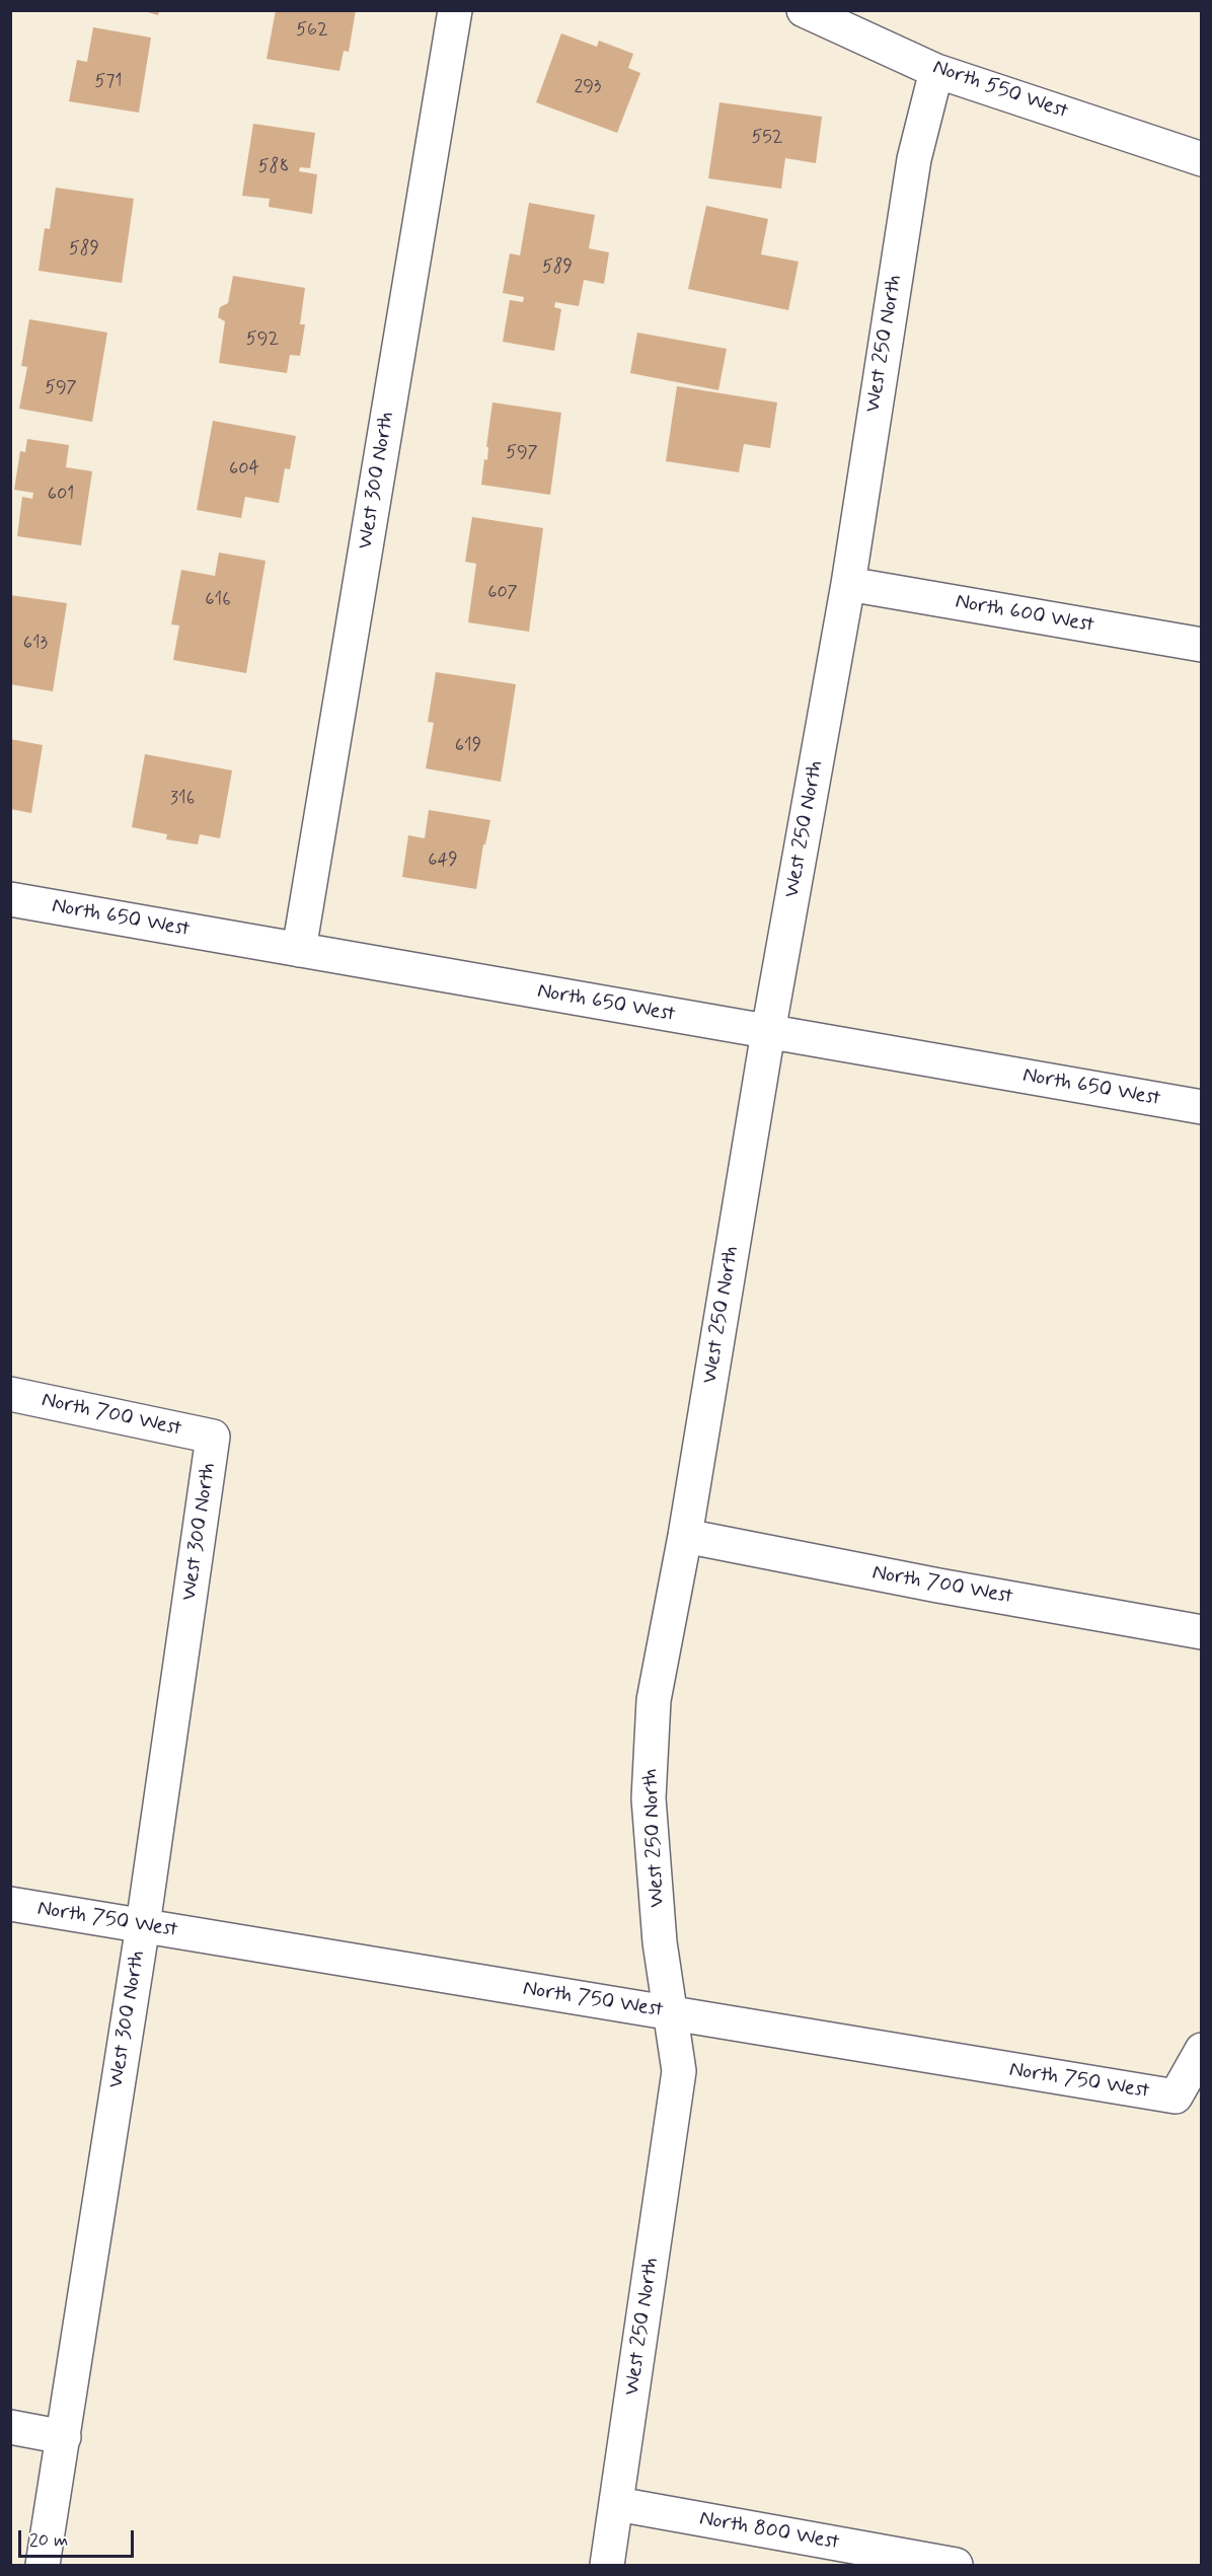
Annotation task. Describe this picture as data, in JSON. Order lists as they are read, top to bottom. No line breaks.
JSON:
{"streets":{"street":["North 550 West","West 250 North","West 300 North","North 600 West","North 650 West","North 700 West","North 750 West","North 800 West"]},"crossings":[["North 550 West","West 250 North"],["West 250 North","North 600 West"],["West 250 North","North 650 West"],["West 250 North","North 700 West"],["West 250 North","North 750 West"],["West 250 North","North 800 West"],["West 300 North","North 650 West"],["West 300 North","North 700 West"],["West 300 North","North 750 West"]],"house_numbers":["562","571","293","552","588","589","589","592","597","597","604","601","607","616","613","619","316","649"],"scale_bar":"20 m"}
